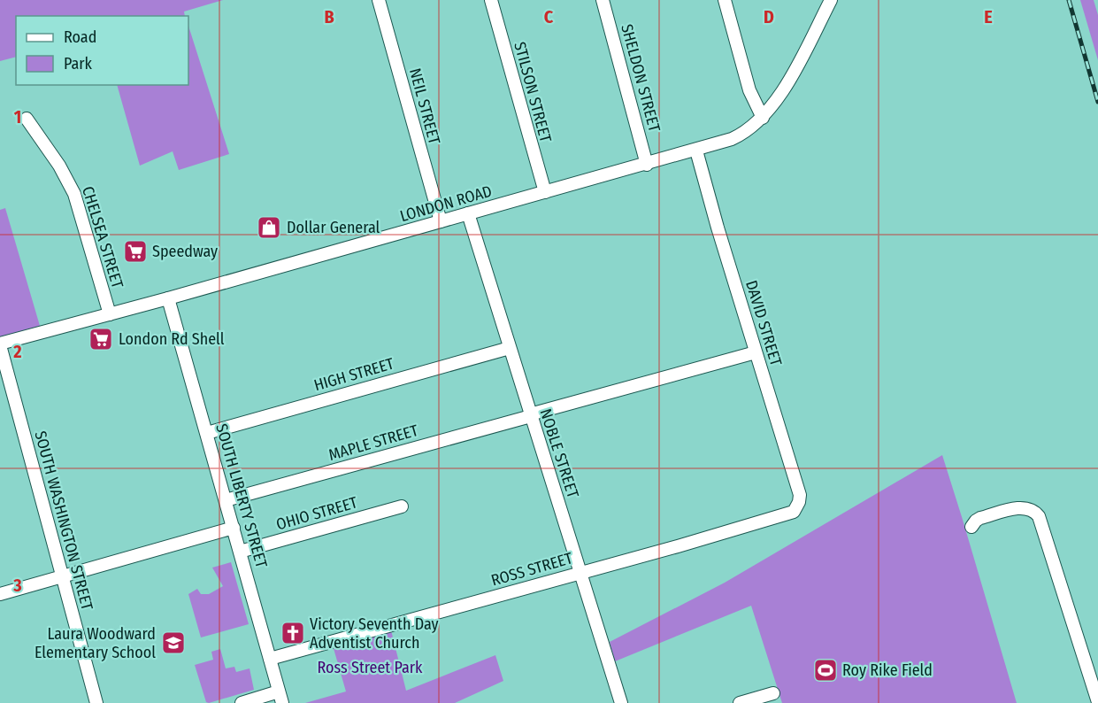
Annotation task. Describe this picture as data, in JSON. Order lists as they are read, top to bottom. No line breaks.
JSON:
{"streets":{"street":["SHELDON STREET","STILSON STREET","NEIL STREET","LONDON ROAD","CHELSEA STREET","DAVID STREET","HIGH STREET","MAPLE STREET","NOBLE STREET","SOUTH LIBERTY STREET","OHIO STREET","SOUTH WASHINGTON STREET","ROSS STREET"]},"crossings":[["SHELDON STREET","LONDON ROAD"],["STILSON STREET","LONDON ROAD"],["NEIL STREET","LONDON ROAD"],["LONDON ROAD","CHELSEA STREET"],["LONDON ROAD","DAVID STREET"],["LONDON ROAD","NOBLE STREET"],["LONDON ROAD","SOUTH LIBERTY STREET"],["LONDON ROAD","SOUTH WASHINGTON STREET"],["DAVID STREET","MAPLE STREET"],["DAVID STREET","ROSS STREET"],["HIGH STREET","NOBLE STREET"],["HIGH STREET","SOUTH LIBERTY STREET"],["MAPLE STREET","NOBLE STREET"],["MAPLE STREET","SOUTH LIBERTY STREET"],["NOBLE STREET","ROSS STREET"],["SOUTH LIBERTY STREET","OHIO STREET"],["SOUTH LIBERTY STREET","ROSS STREET"]],"parks":["Ross Street Park"],"places":{"shop":["Dollar General"],"supermarket":["Speedway","London Rd Shell"],"church":["Victory Seventh Day Adventist Church"],"school or university":["Laura Woodward Elementary School"],"sports":["Roy Rike Field"]},"legend":["Road","Park"],"grid":{"columns":["B","C","D","E"],"rows":["1","2","3"]}}
